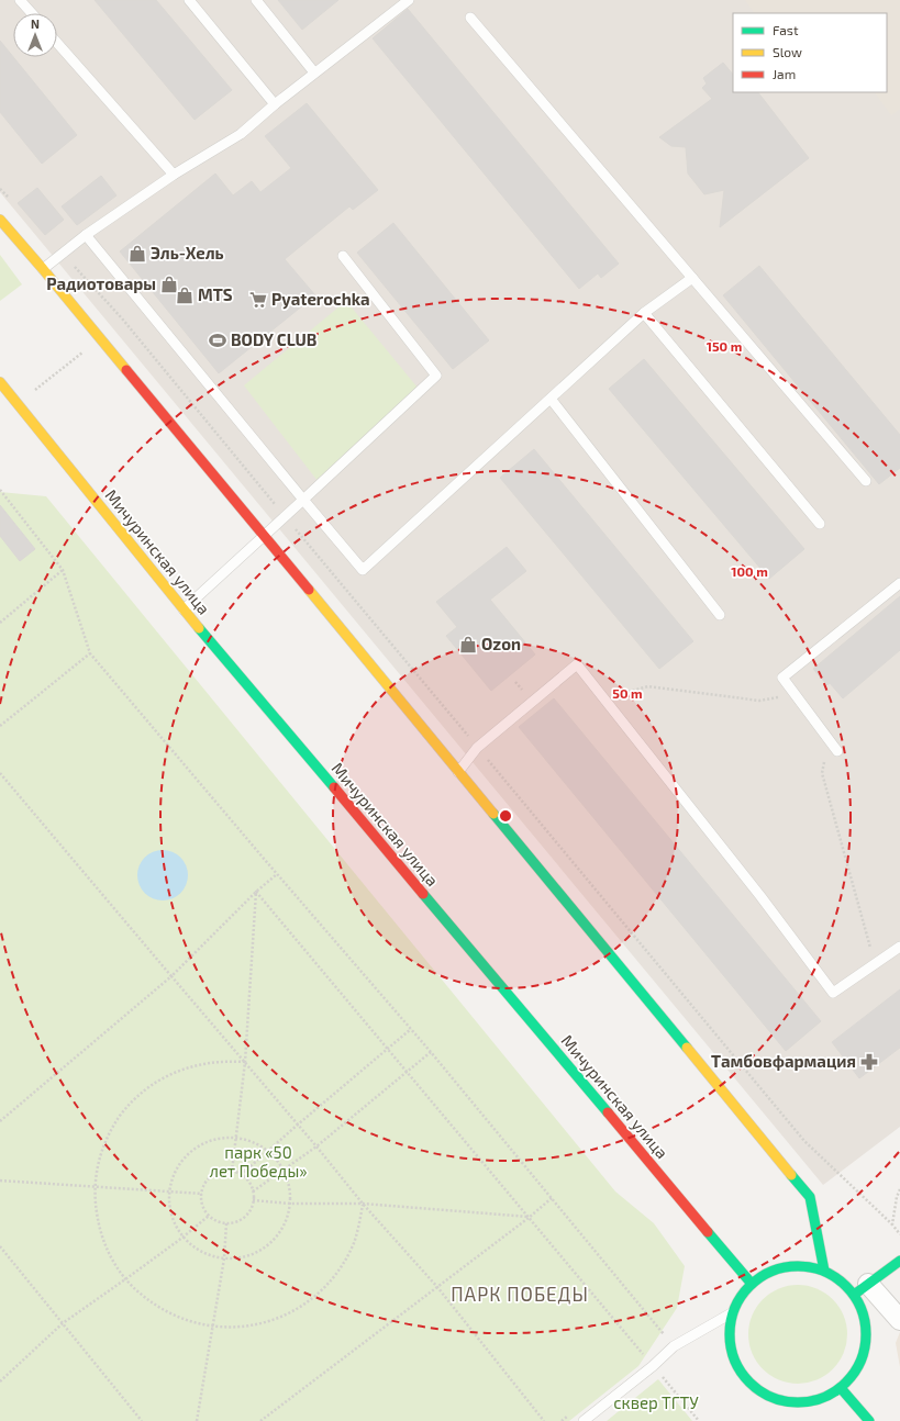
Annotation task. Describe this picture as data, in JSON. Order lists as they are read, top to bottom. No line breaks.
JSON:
{"streets":{"main road":["Мичуринская улица"]},"districts":["ПАРК ПОБЕДЫ"],"parks":["парк «50 лет Победы»","сквер ТГТУ"],"places":{"shop":["Эль-Хель","Радиотовары","MTS","Ozon"],"supermarket":["Pyaterochka"],"sports":["BODY CLUB"],"pharmacy":["Тамбовфармация"]},"legend":["Fast","Slow","Jam"],"north":"top","rings":["150 m","100 m","50 m"]}
